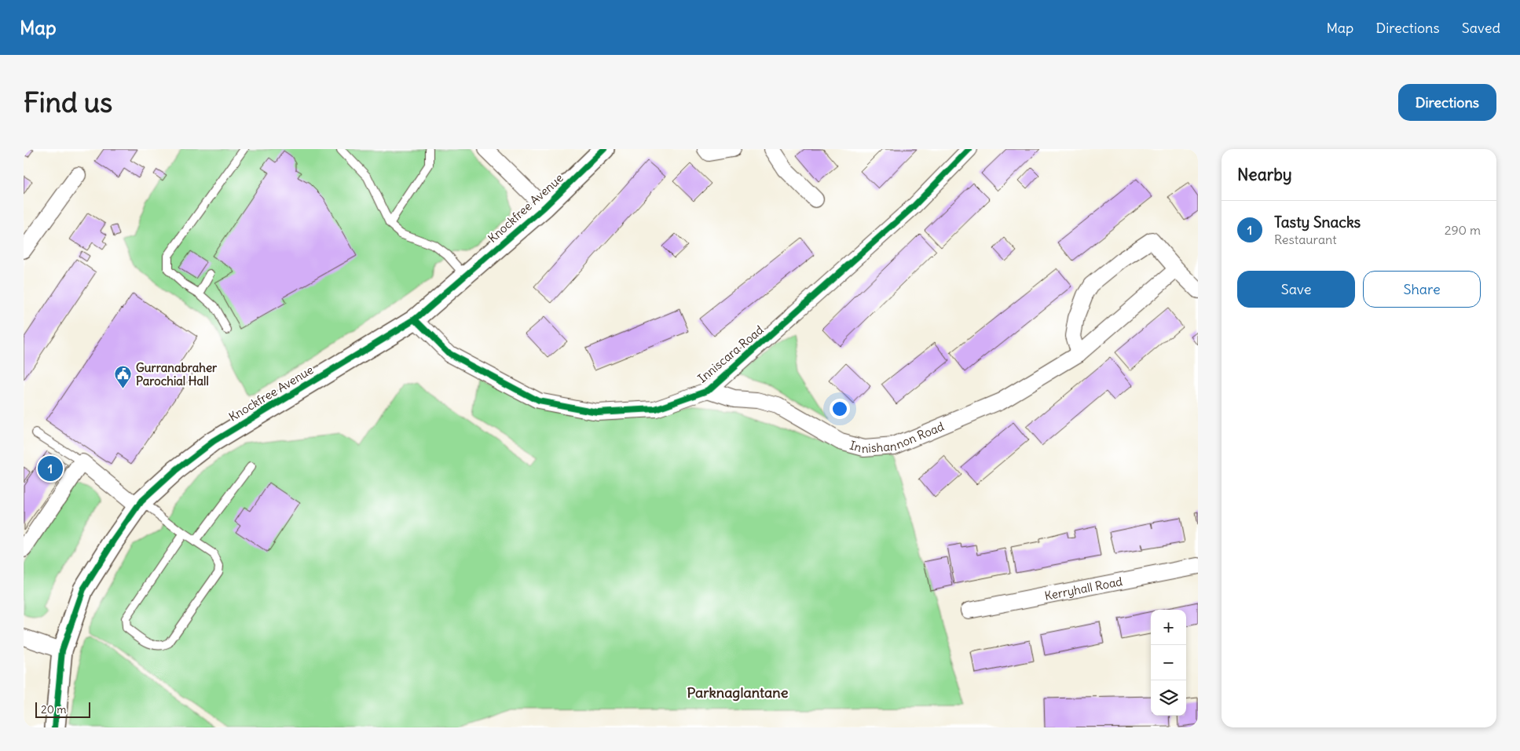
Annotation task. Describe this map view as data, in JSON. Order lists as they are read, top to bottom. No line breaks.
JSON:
{"streets":{"street":["Knockfree Avenue","Inniscara Road","Innishannon Road","Kerryhall Road"]},"crossings":[["Knockfree Avenue","Inniscara Road"],["Inniscara Road","Innishannon Road"]],"districts":["Parknaglantane"],"places":{"public building":["Gurranabraher Parochial Hall"]},"scale_bar":"20 m","page":{"header":"Map","nav":["Map","Directions","Saved"],"buttons":["Directions",["Save","Share"]],"title":"Find us","heading":"Nearby","list":[{"mark":"1","name":"Tasty Snacks","note":"Restaurant","value":"290 m"}],"pins":"1","map_buttons":["+","−"],"scale":"20 m"}}
